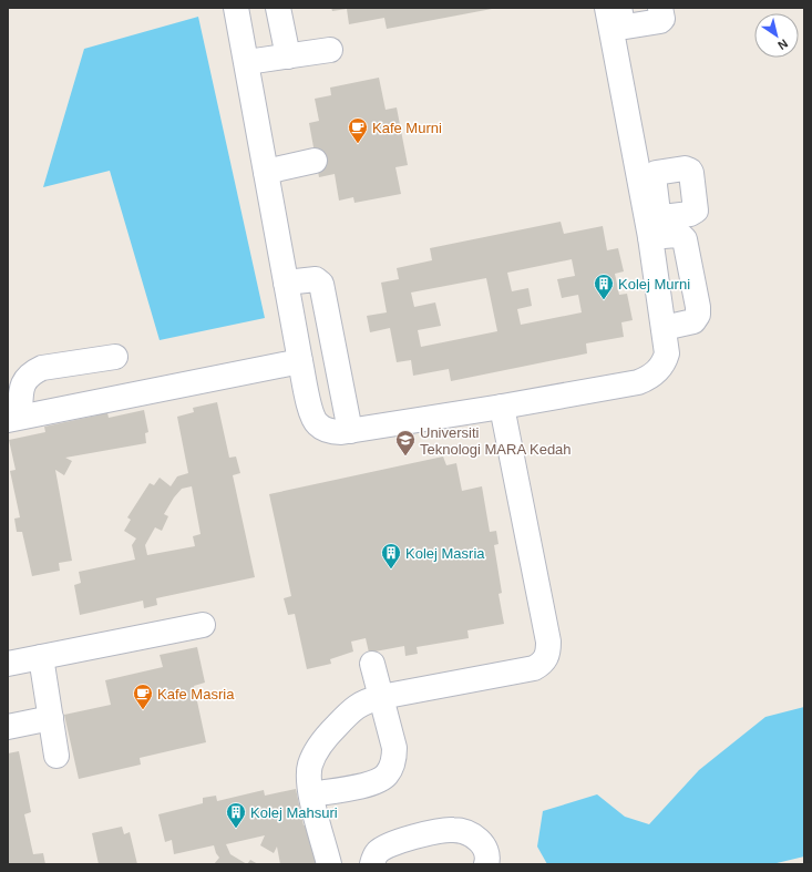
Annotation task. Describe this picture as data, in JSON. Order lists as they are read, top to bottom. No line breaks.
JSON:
{"places":{"cafe":["Kafe Murni","Kafe Masria"],"building":["Kolej Murni","Kolej Masria","Kolej Mahsuri"],"school or university":["Universiti Teknologi MARA Kedah"]},"north":"bottom right"}
